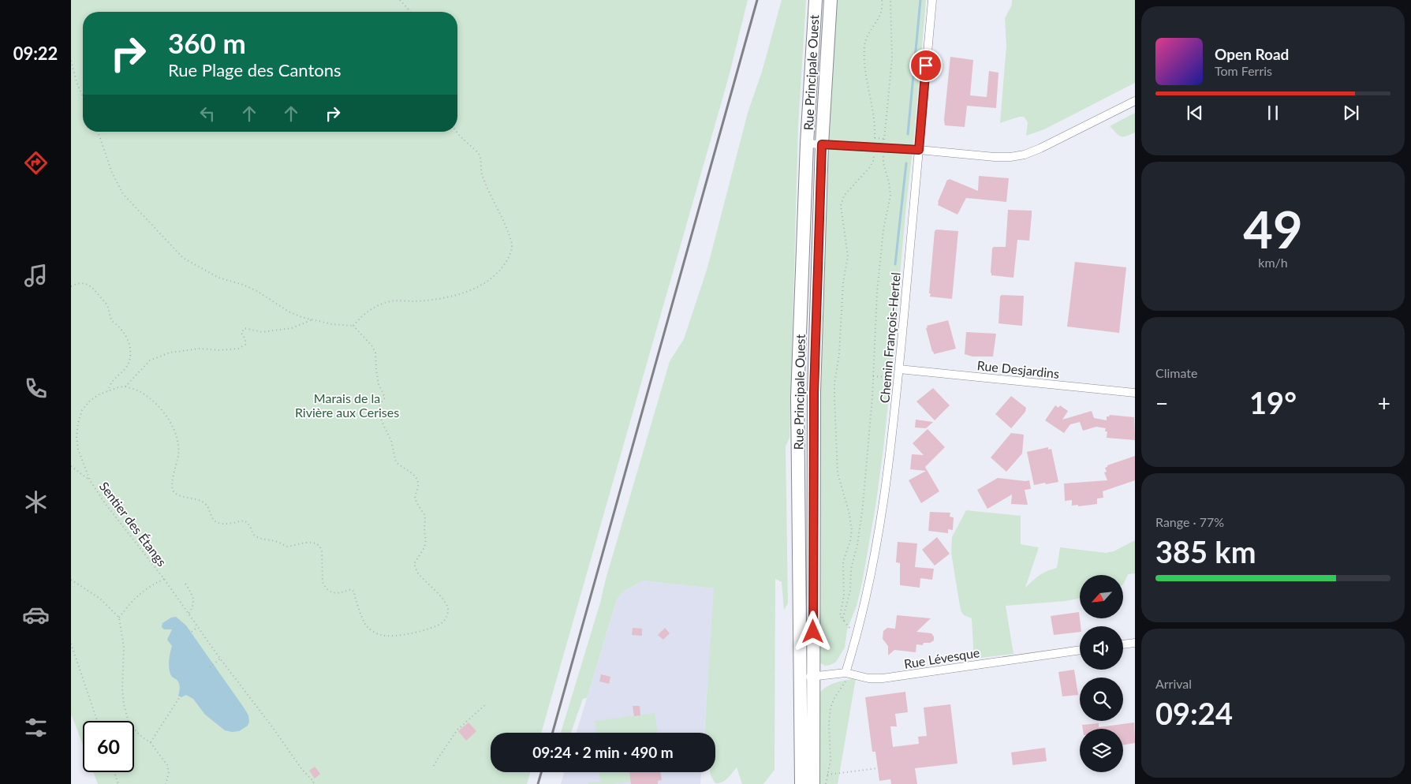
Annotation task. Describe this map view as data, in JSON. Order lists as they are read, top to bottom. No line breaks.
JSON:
{"streets":{"main road":["Rue Principale Ouest"],"street":["Chemin François-Hertel","Rue Desjardins","Rue Lévesque"],"path":["Sentier des Étangs"]},"crossings":[["Rue Principale Ouest","Rue Lévesque"],["Chemin François-Hertel","Rue Desjardins"],["Chemin François-Hertel","Rue Lévesque"]],"parks":["Marais de la Rivière aux Cerises"],"north":"bottom left","page":{"tabs":"09:22","turn":["360 m","Rue Plage des Cantons"],"song":["Open Road","Tom Ferris"],"tile":[["49","km/h"],"Climate",["Range · 77%","385 km"],["Arrival","09:24"]],"heat":["−","19°","+"],"limit":"60","trip":"09:24 · 2 min · 490 m"}}
